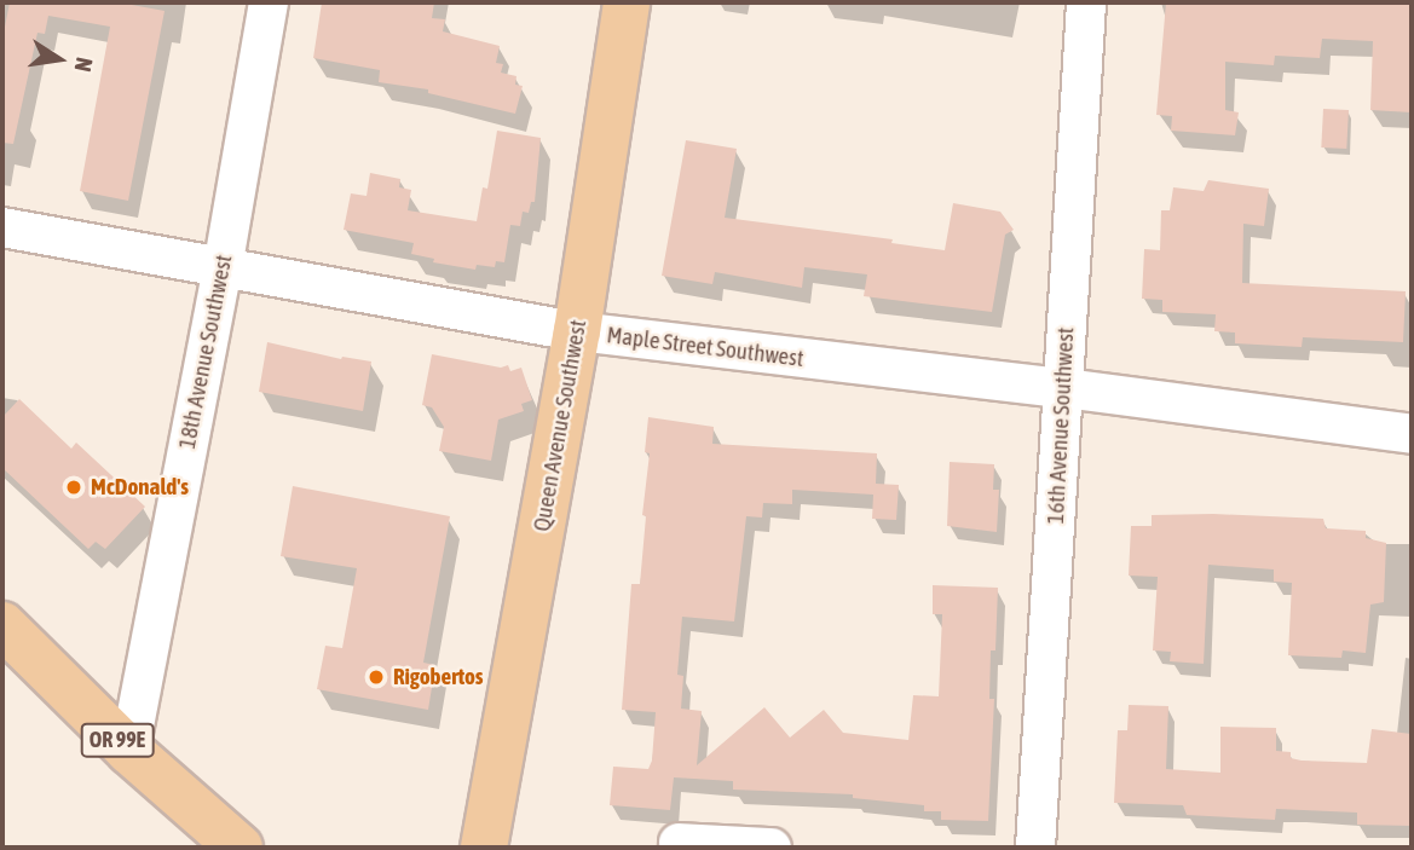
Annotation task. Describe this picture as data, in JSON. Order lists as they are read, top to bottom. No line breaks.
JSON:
{"streets":{"main road":["Queen Avenue Southwest","OR 99E"],"street":["Maple Street Southwest","18th Avenue Southwest","16th Avenue Southwest"]},"crossings":[["Maple Street Southwest","18th Avenue Southwest"],["Maple Street Southwest","Queen Avenue Southwest"],["Maple Street Southwest","16th Avenue Southwest"],["18th Avenue Southwest","OR 99E"]],"places":["McDonald's","Rigobertos"],"north":"right"}
